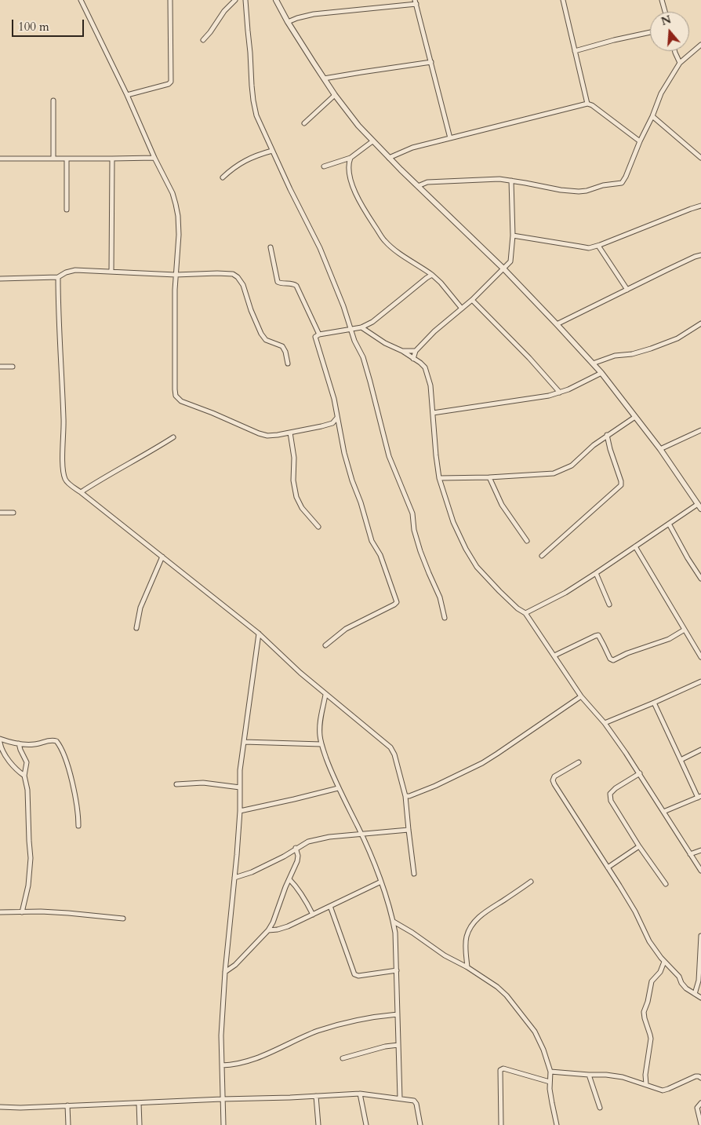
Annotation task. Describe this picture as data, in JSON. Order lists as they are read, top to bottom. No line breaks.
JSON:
{"scale_bar":"100 m","north":"top"}
